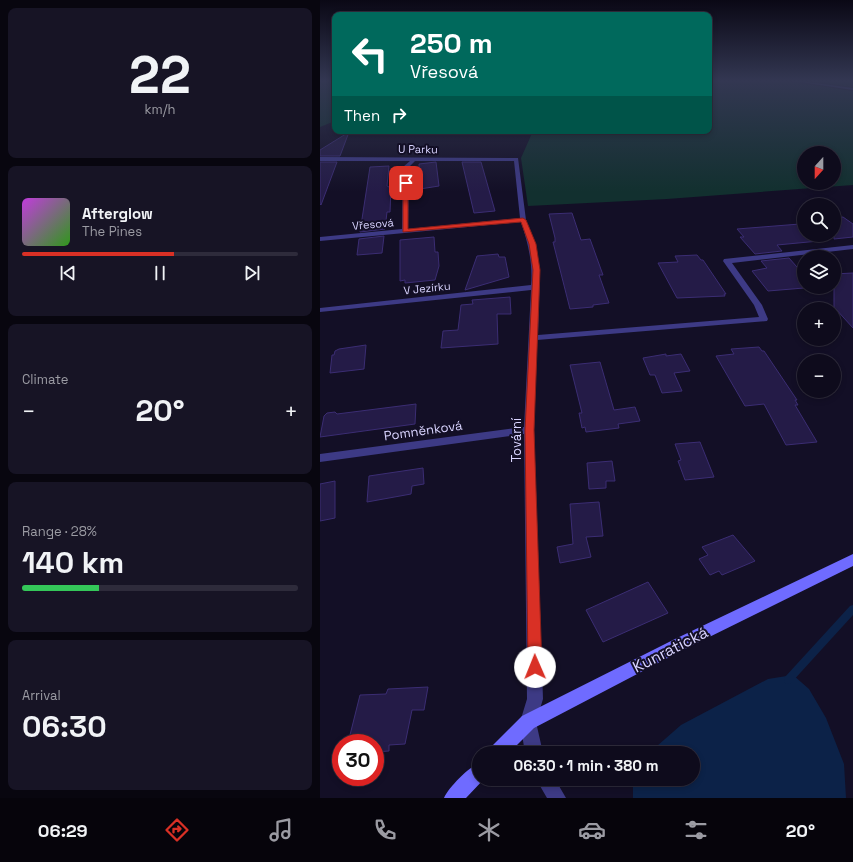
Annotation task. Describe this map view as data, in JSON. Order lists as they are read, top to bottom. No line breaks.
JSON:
{"streets":{"street":["U Parku","Vřesová","V Jezírku","Pomněnková","Tovární","Kunratická"]},"crossings":[["U Parku","Tovární"],["Vřesová","Tovární"],["V Jezírku","Tovární"],["Pomněnková","Tovární"],["Tovární","Kunratická"]],"north":"bottom","page":{"tile":[["22","km/h"],"Climate",["Range · 28%","140 km"],["Arrival","06:30"]],"turn":["250 m","Vřesová"],"then":"Then","map_buttons":["+","−"],"song":["Afterglow","The Pines"],"heat":["−","20°","+"],"limit":"30","trip":"06:30 · 1 min · 380 m","tabs":["06:29","20°"]}}
